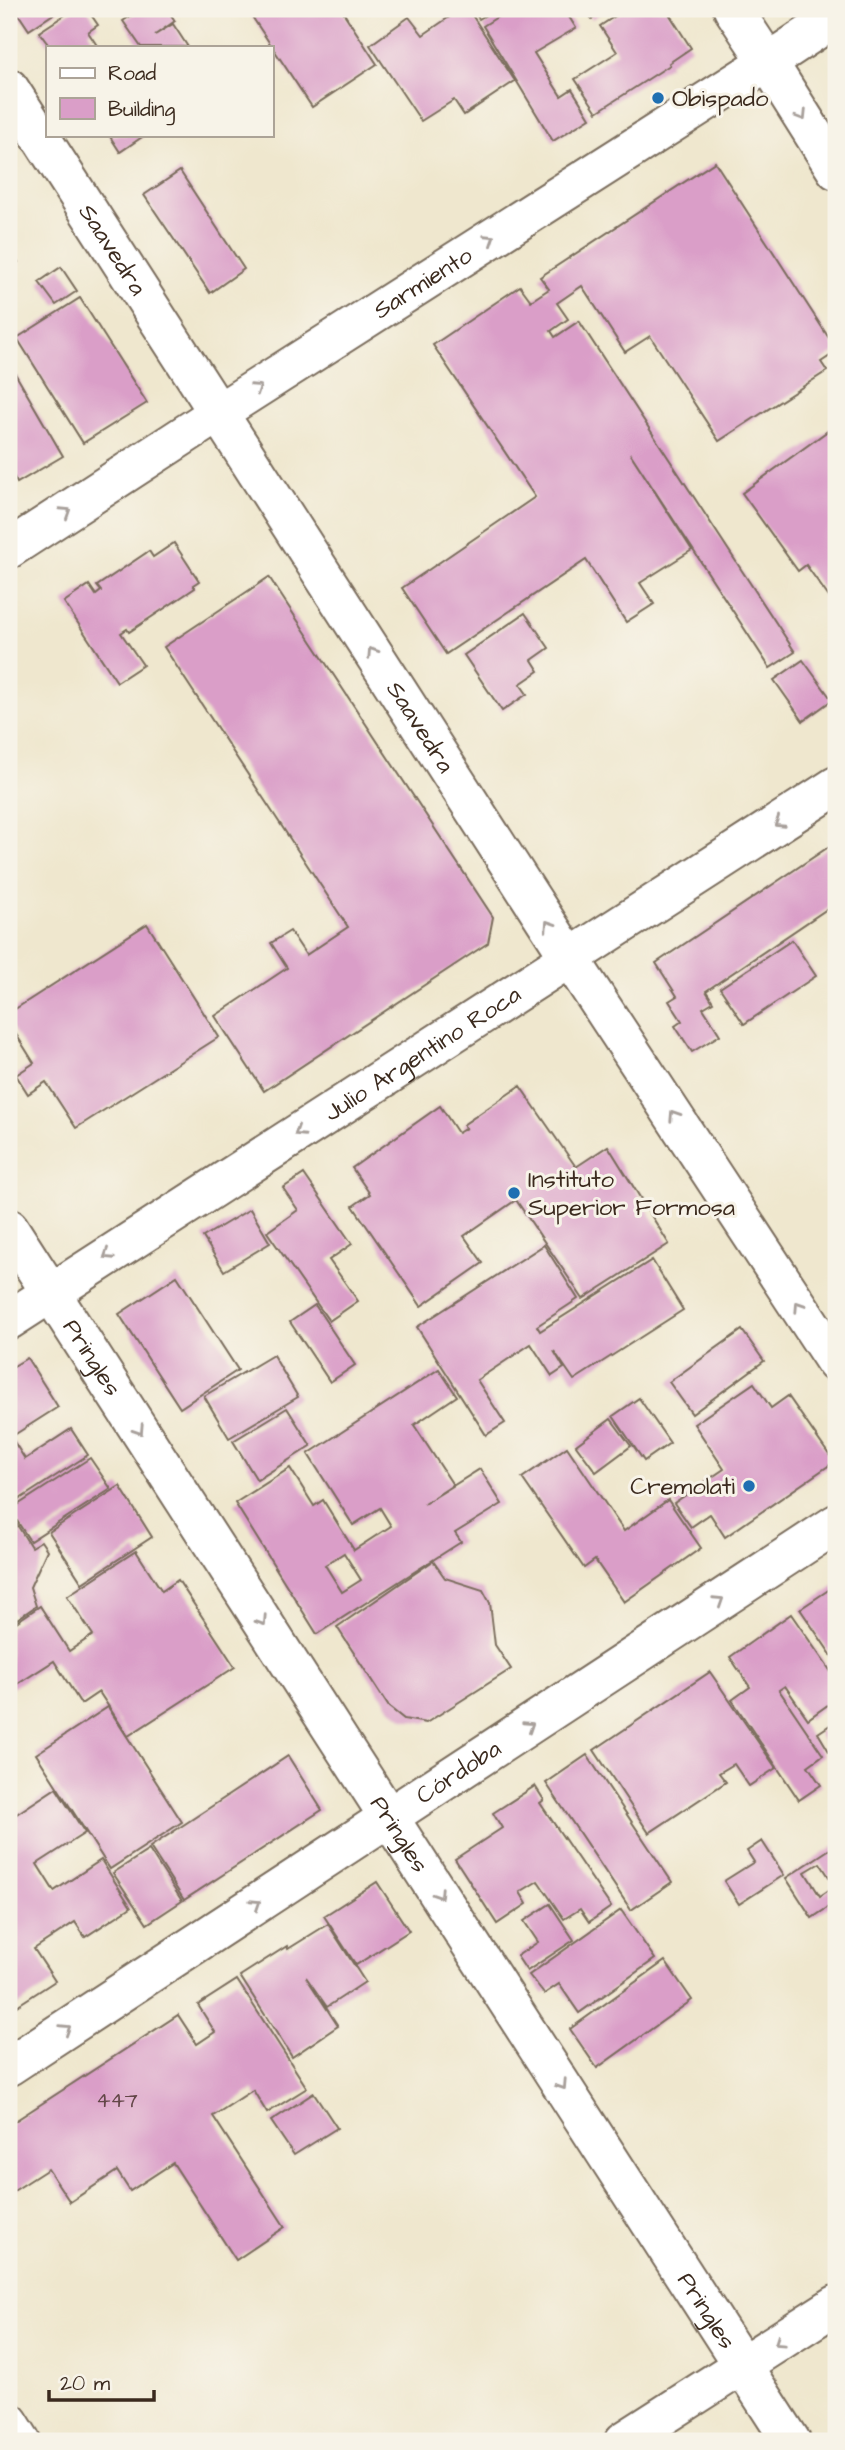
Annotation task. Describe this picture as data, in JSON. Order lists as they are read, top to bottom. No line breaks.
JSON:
{"streets":{"street":["Saavedra","Sarmiento","Julio Argentino Roca","Pringles","Córdoba"]},"crossings":[["Saavedra","Sarmiento"],["Saavedra","Julio Argentino Roca"],["Julio Argentino Roca","Pringles"],["Pringles","Córdoba"]],"one_way":["Saavedra","Sarmiento","Julio Argentino Roca","Pringles","Córdoba"],"places":["Obispado","Instituto Superior Formosa","Cremolati"],"house_numbers":["447"],"legend":["Road","Building"],"scale_bar":"20 m"}
